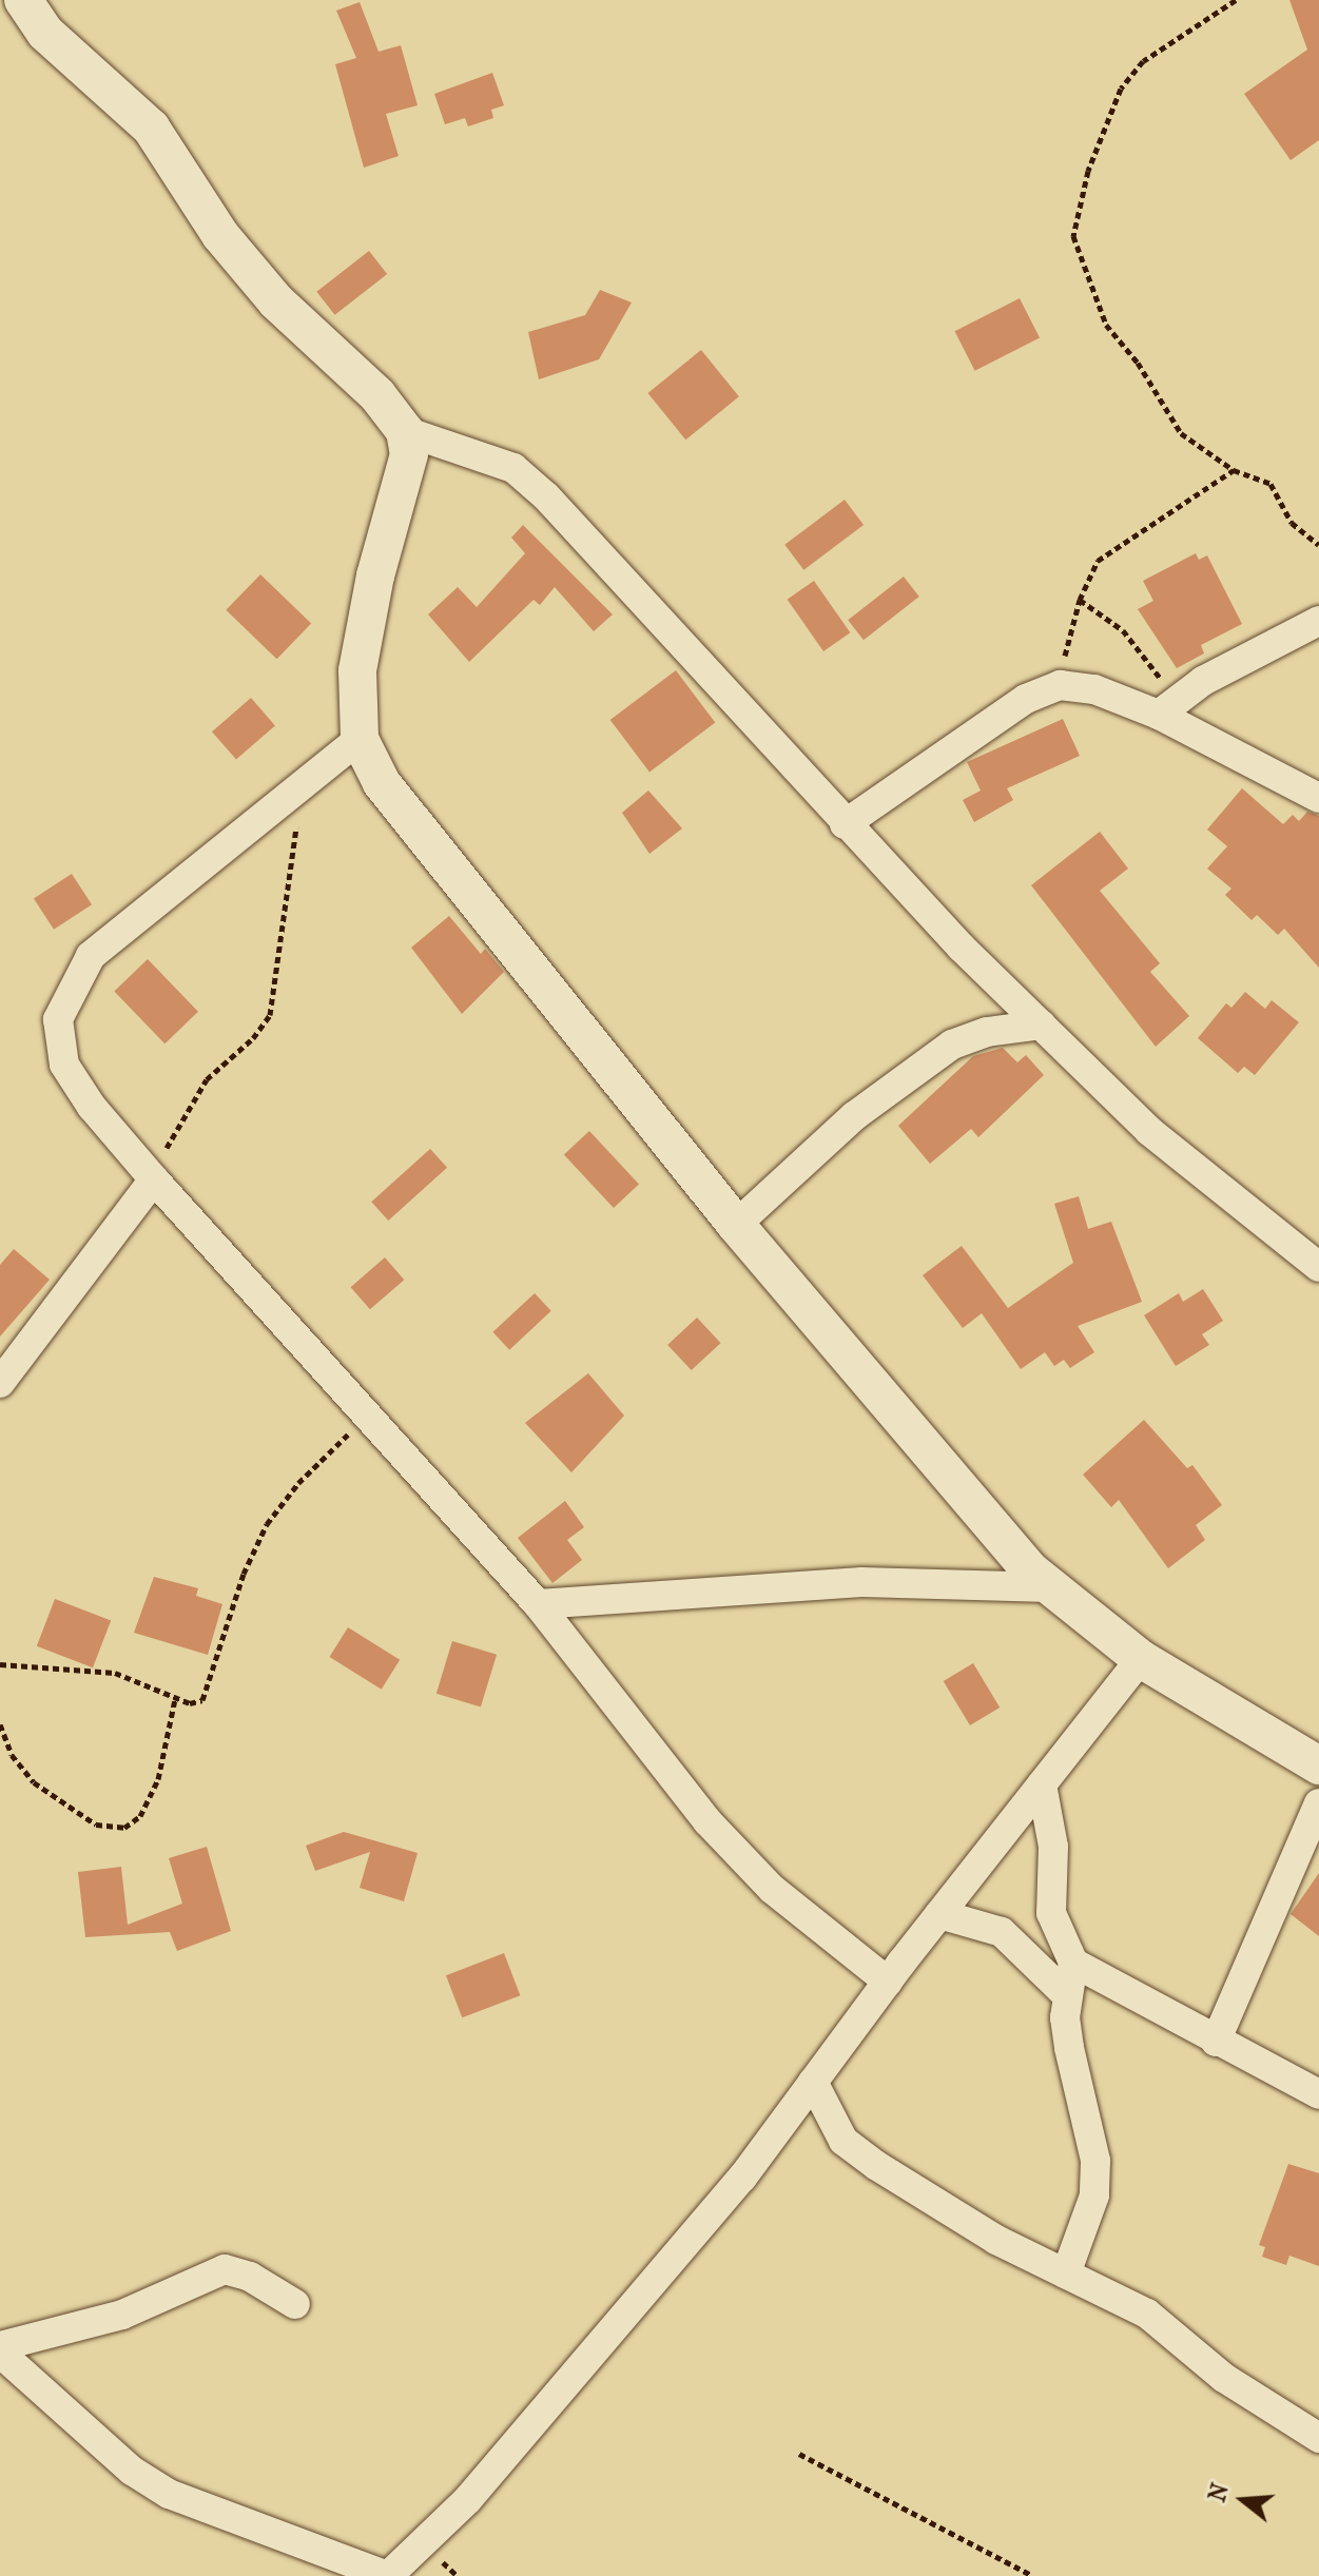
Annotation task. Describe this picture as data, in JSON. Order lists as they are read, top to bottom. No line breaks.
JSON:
{"north":"left"}
